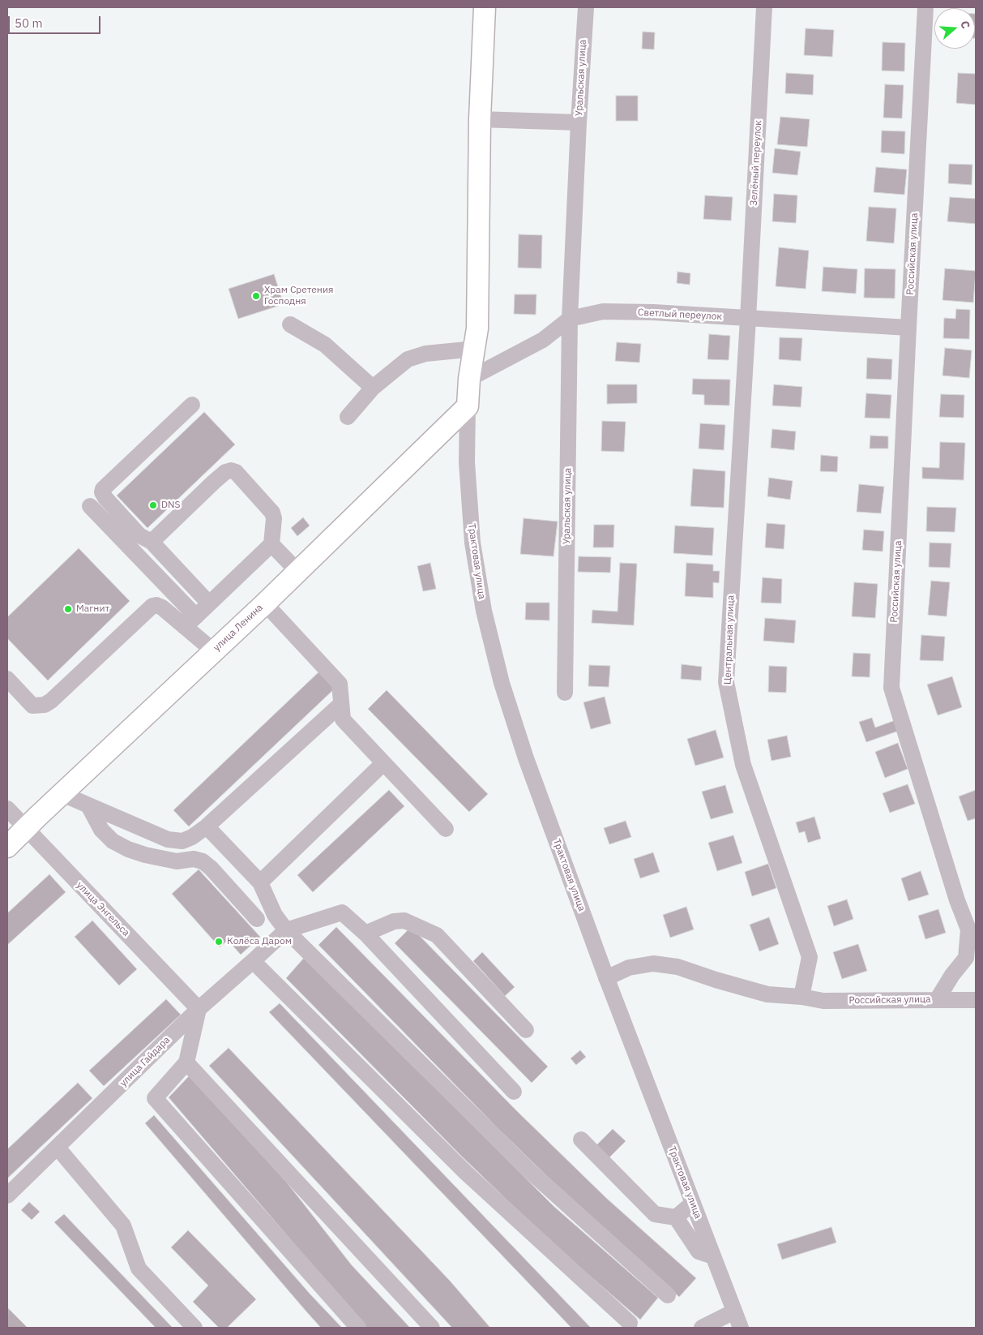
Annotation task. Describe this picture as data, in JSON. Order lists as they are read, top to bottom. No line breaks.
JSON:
{"streets":{"main road":["улица Ленина"],"street":["Уральская улица","Зелёный переулок","Российская улица","Светлый переулок","Трактовая улица","Центральная улица","улица Энгельса","улица Гайдара"]},"crossings":[["Уральская улица","Светлый переулок"],["Зелёный переулок","Светлый переулок"],["Зелёный переулок","Центральная улица"],["Российская улица","Светлый переулок"],["Российская улица","Трактовая улица"],["Российская улица","Центральная улица"],["Светлый переулок","Центральная улица"],["Трактовая улица","улица Ленина"],["улица Ленина","улица Энгельса"],["улица Энгельса","улица Гайдара"]],"places":["Храм Сретения Господня","DNS","Магнит","Колёса Даром"],"scale_bar":"50 m","north":"right"}
